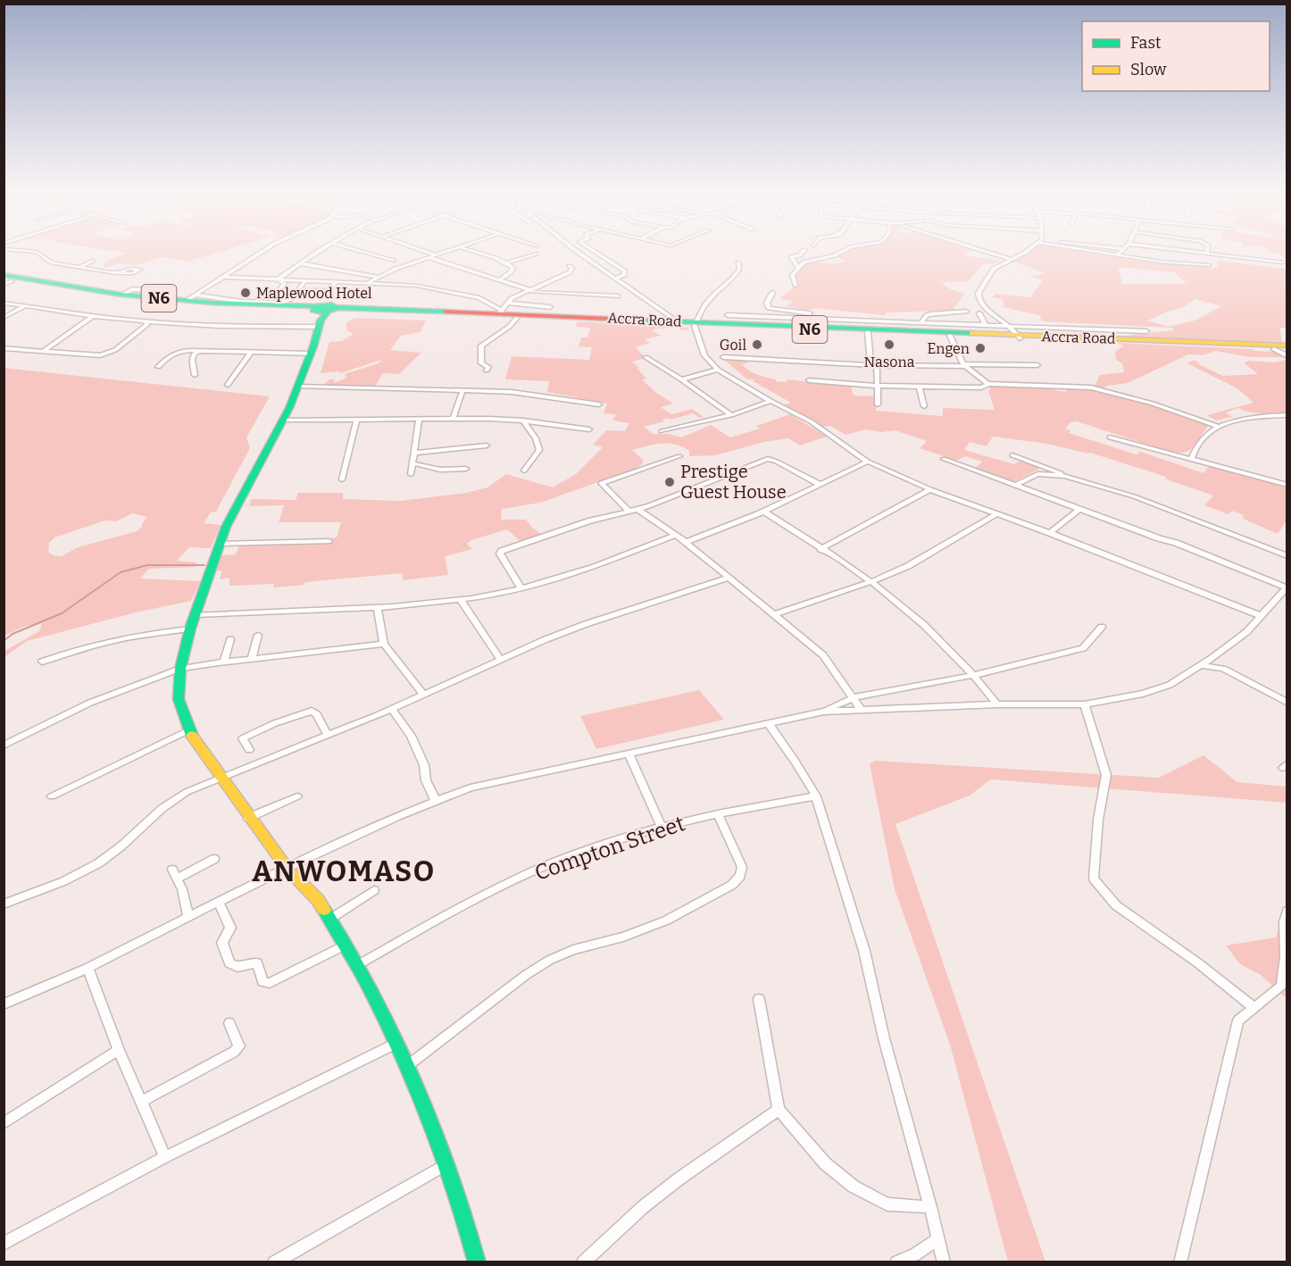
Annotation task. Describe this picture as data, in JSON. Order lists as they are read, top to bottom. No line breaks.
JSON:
{"streets":{"main road":["N6","Accra Road"],"street":["Compton Street"]},"districts":["ANWOMASO"],"places":["Maplewood Hotel","Goil","Nasona","Engen","Prestige Guest House"],"legend":["Fast","Slow"]}
